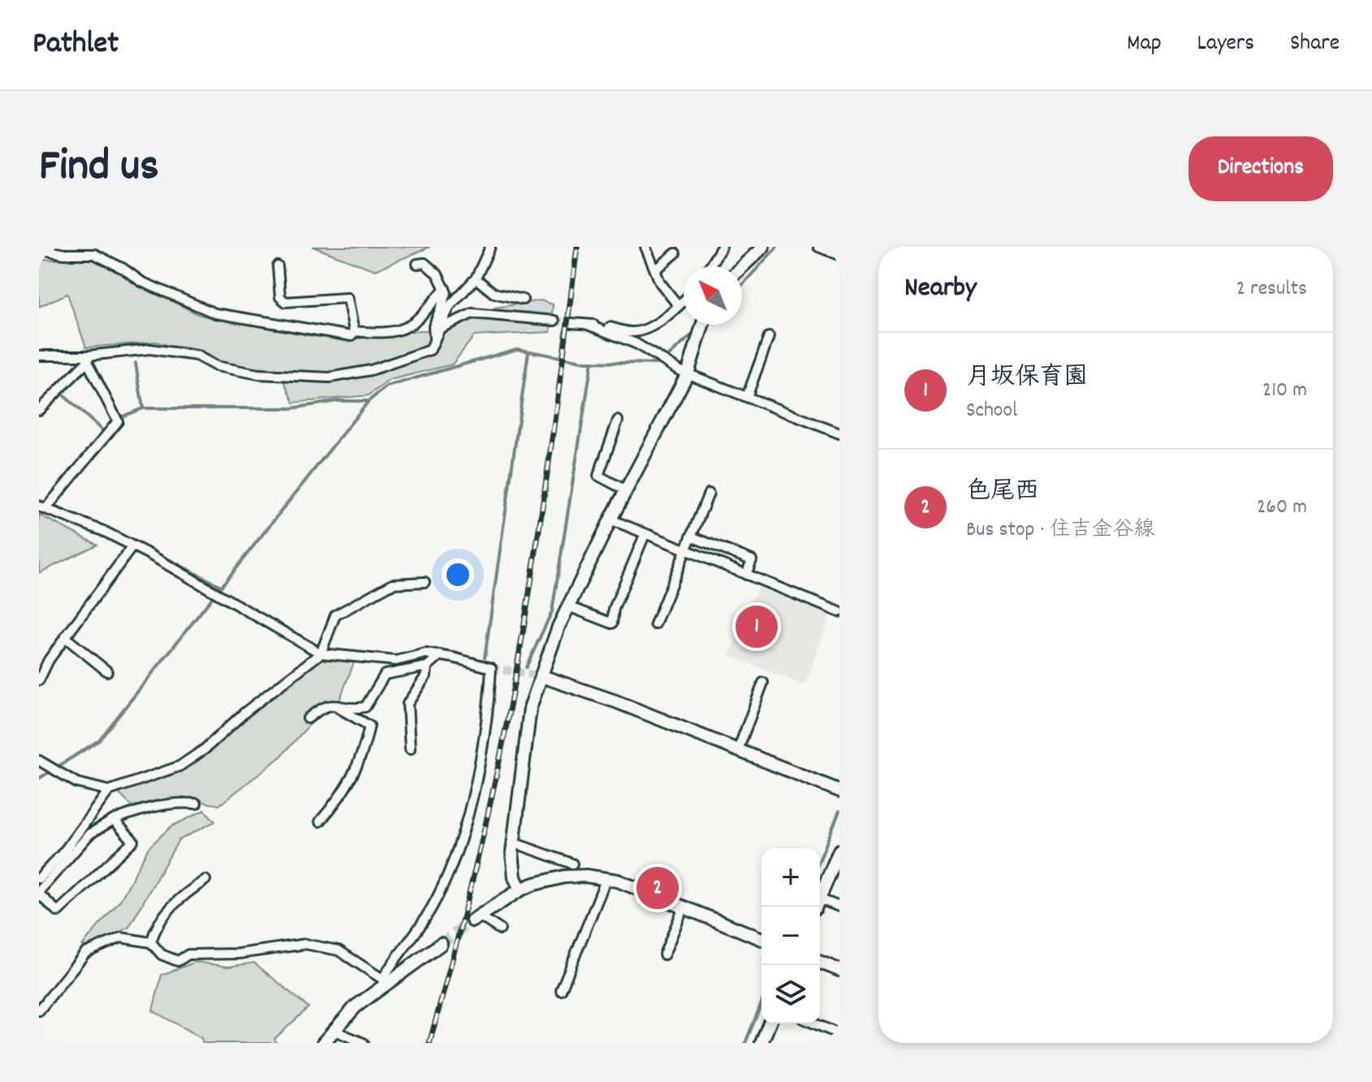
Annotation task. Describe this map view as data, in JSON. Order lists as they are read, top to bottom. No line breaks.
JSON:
{"north":"top left","page":{"header":"Pathlet","nav":["Map","Layers","Share"],"title":"Find us","buttons":"Directions","heading":["Nearby","2 results"],"list":[{"mark":"1","name":"月坂保育園","note":"School","value":"210 m"},{"mark":"2","name":"色尾西","note":"Bus stop · 住吉金谷線","value":"260 m"}],"pins":["1","2"],"map_buttons":["+","−"]}}
